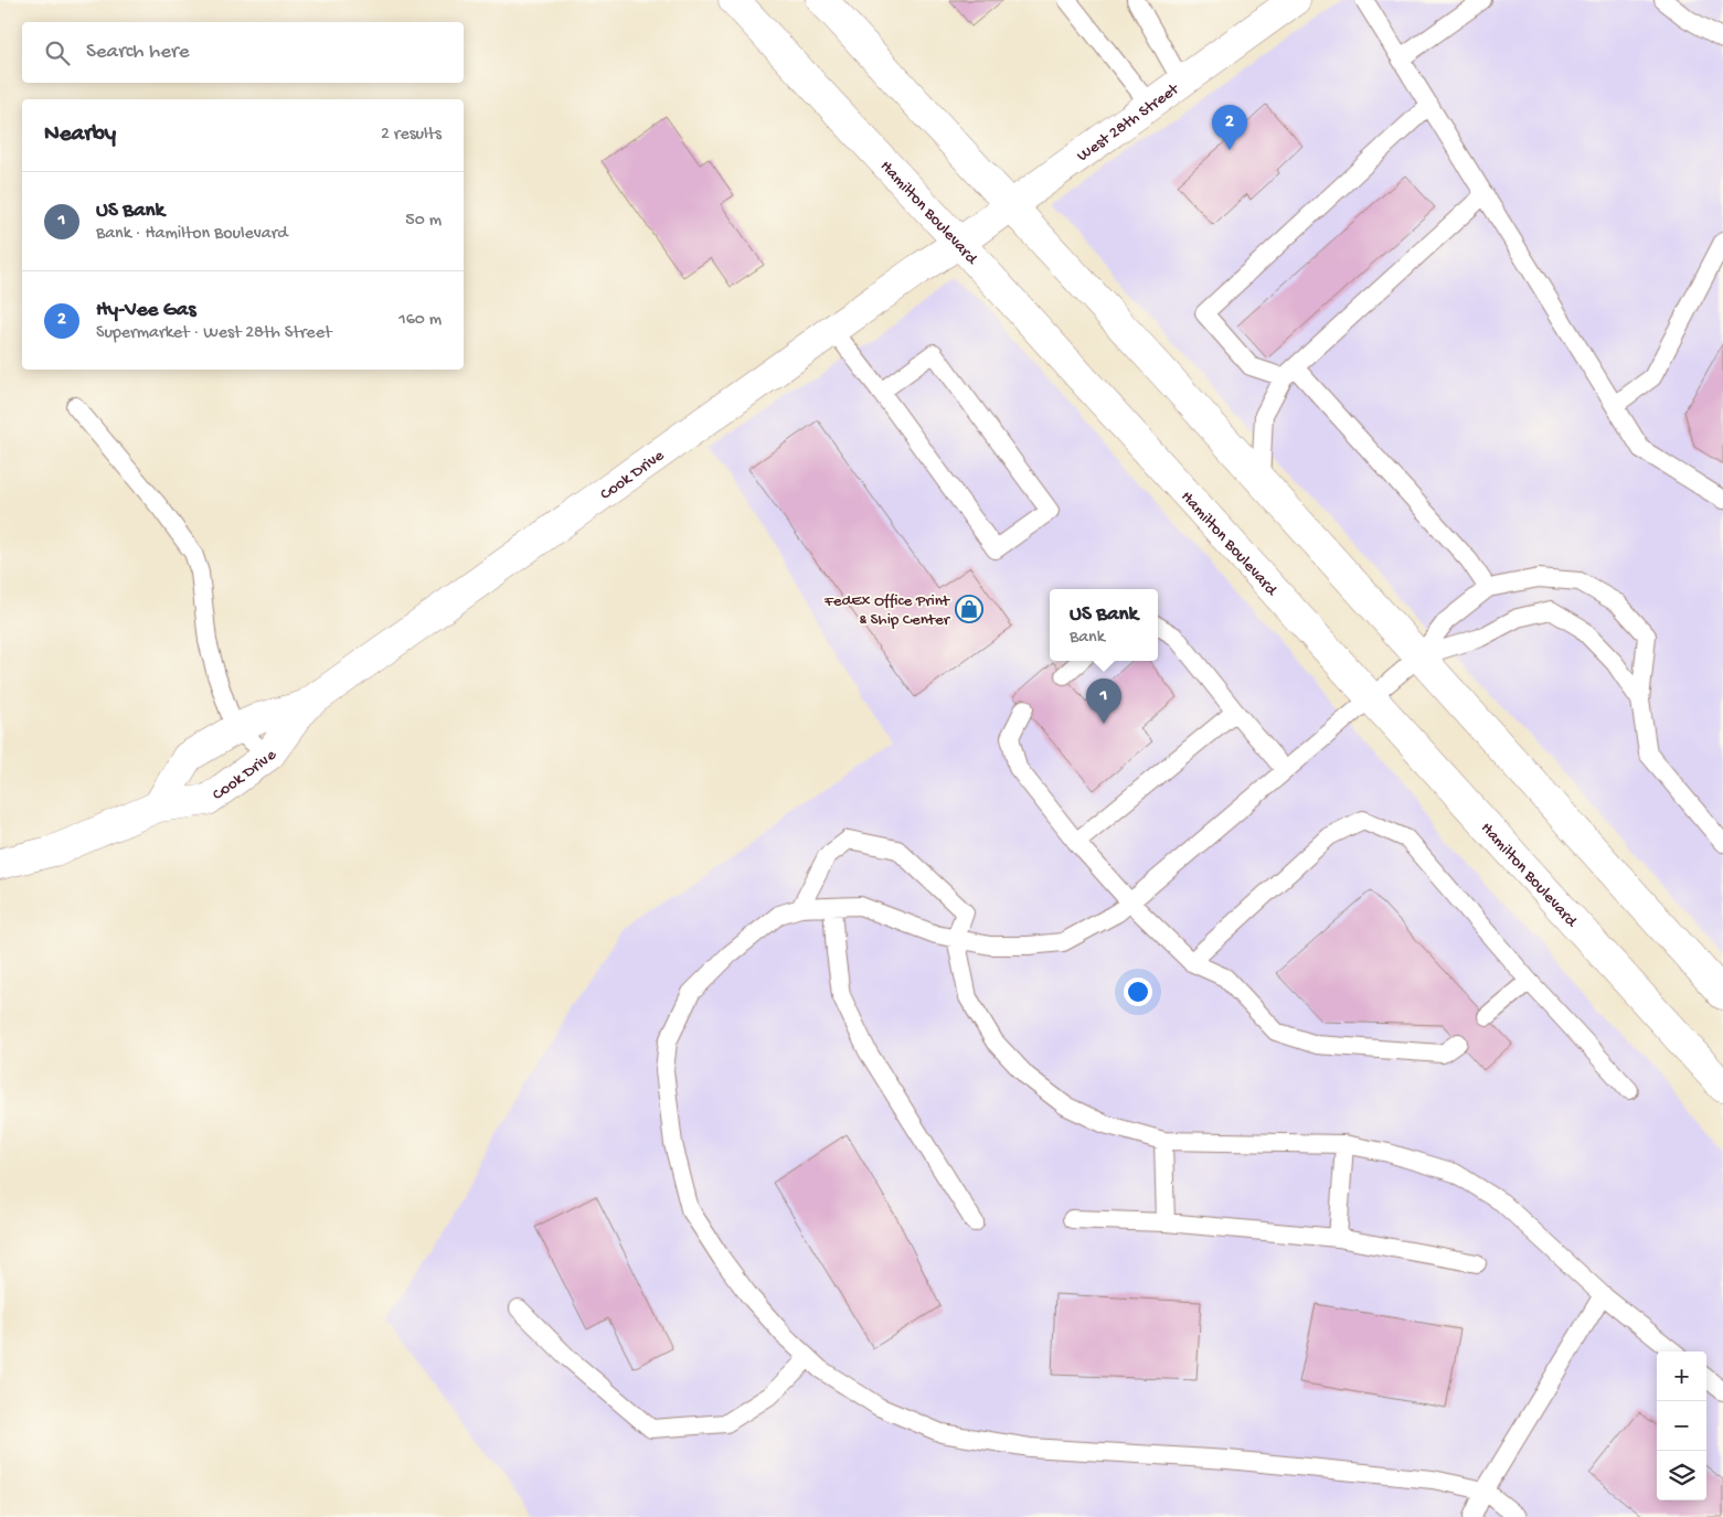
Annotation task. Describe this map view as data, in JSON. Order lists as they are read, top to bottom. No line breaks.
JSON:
{"streets":{"main road":["West 28th Street","Hamilton Boulevard","Cook Drive"]},"crossings":[["West 28th Street","Hamilton Boulevard"],["West 28th Street","Cook Drive"],["Hamilton Boulevard","Cook Drive"]],"places":{"shop":["FedEx Office Print & Ship Center"]},"page":{"search":"Search here","heading":["Nearby","2 results"],"pins":["2","1"],"list":[{"mark":"1","name":"US Bank","note":"Bank · Hamilton Boulevard","value":"50 m"},{"mark":"2","name":"Hy-Vee Gas","note":"Supermarket · West 28th Street","value":"160 m"}],"popup":["US Bank","Bank"],"map_buttons":["+","−"]}}
